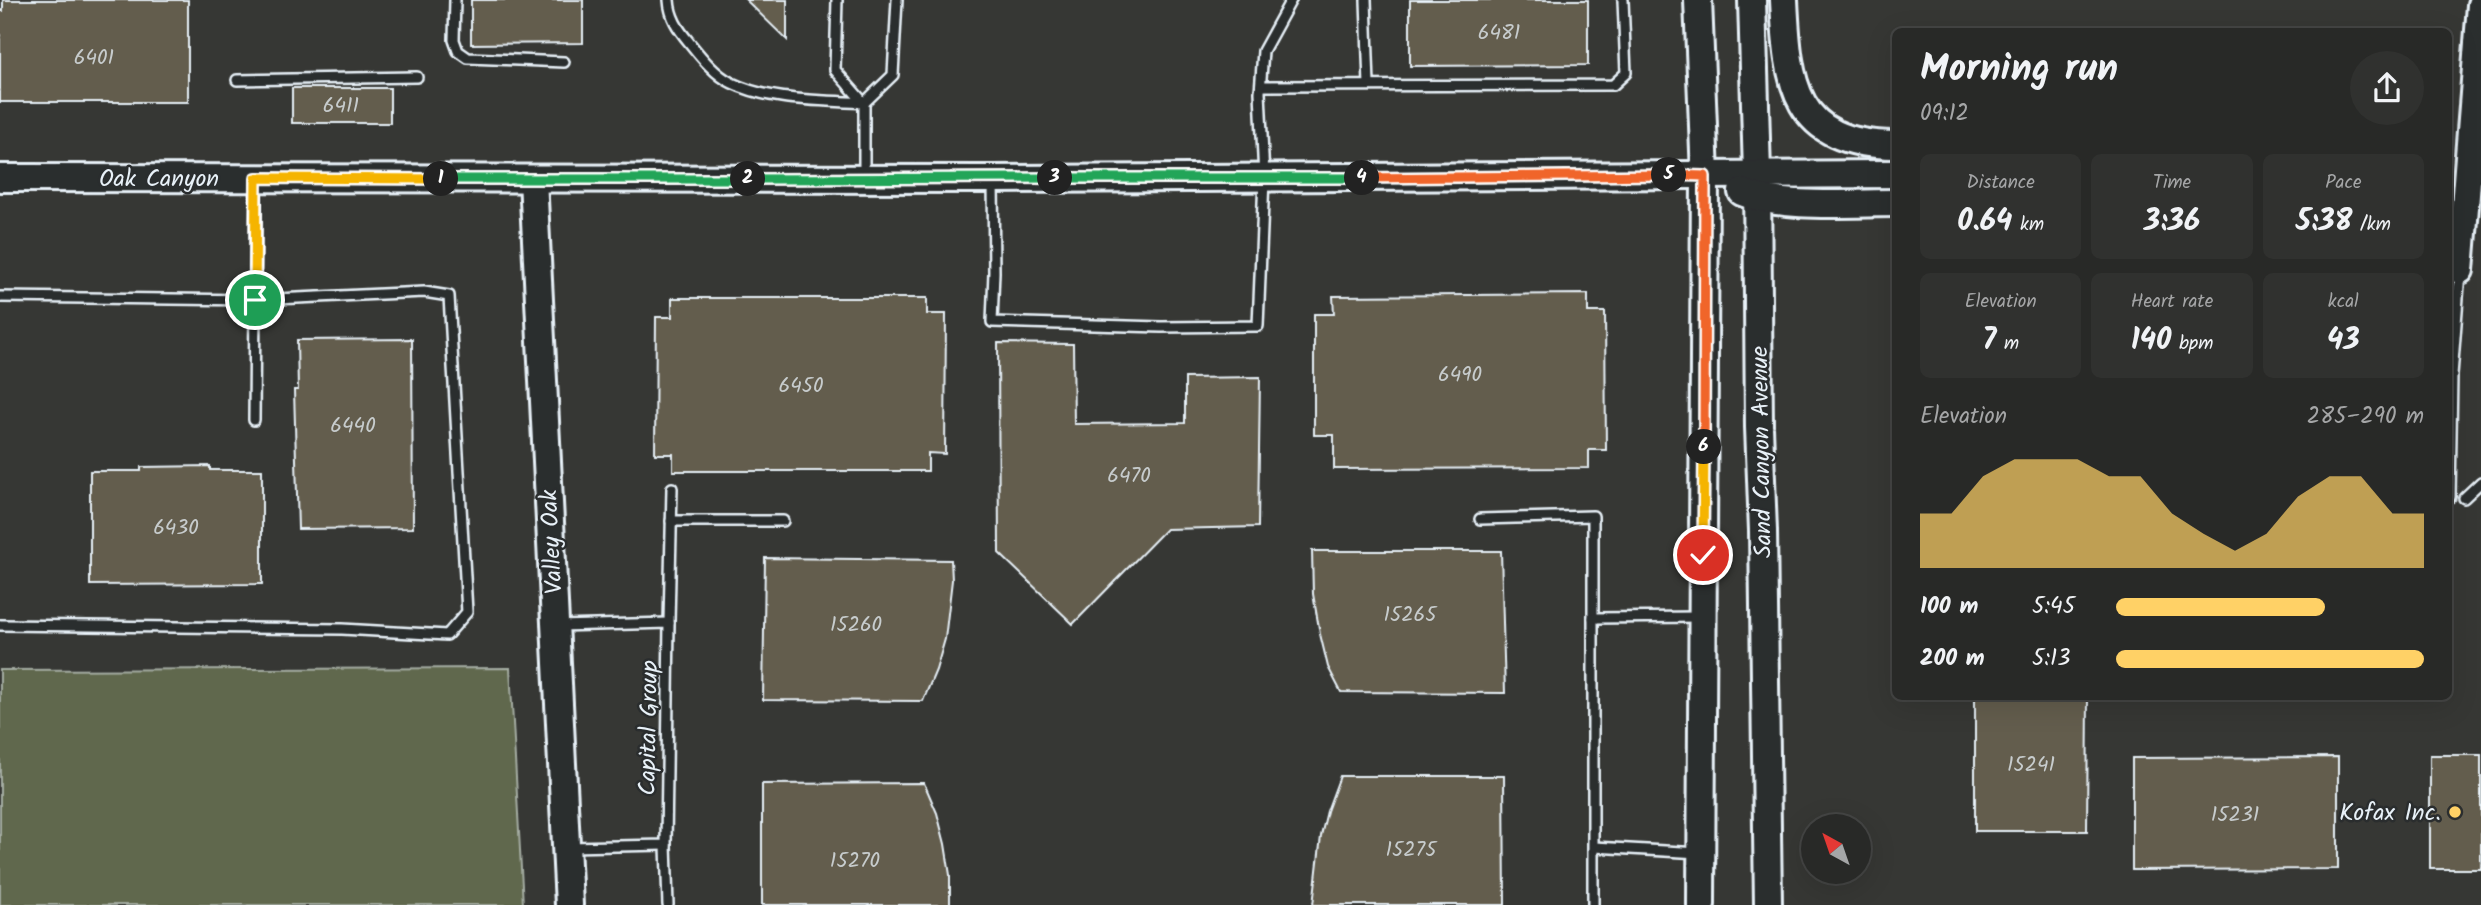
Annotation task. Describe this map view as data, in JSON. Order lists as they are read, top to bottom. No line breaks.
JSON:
{"streets":{"street":["Oak Canyon","Sand Canyon Avenue","Valley Oak"],"lane":["Capital Group"]},"crossings":[["Oak Canyon","Valley Oak"],["Valley Oak","Capital Group"]],"places":["Kofax Inc."],"house_numbers":["6481","6401","6411","6490","6450","6440","6470","6430","15265","15260","15241","15231","15275","15270"],"north":"top left","page":{"heading":["Morning run","09:12"],"stats":[["Distance","0.64 km"],["Time","3:36"],["Pace","5:38 /km"],["Elevation","7 m"],["Heart rate","140 bpm"],["kcal","43"]],"pins":["5","3","4","1","2","6"],"chart":["Elevation","285–290 m"],"list":[{"name":"100 m","note":"5:45"},{"name":"200 m","note":"5:13"}]}}
